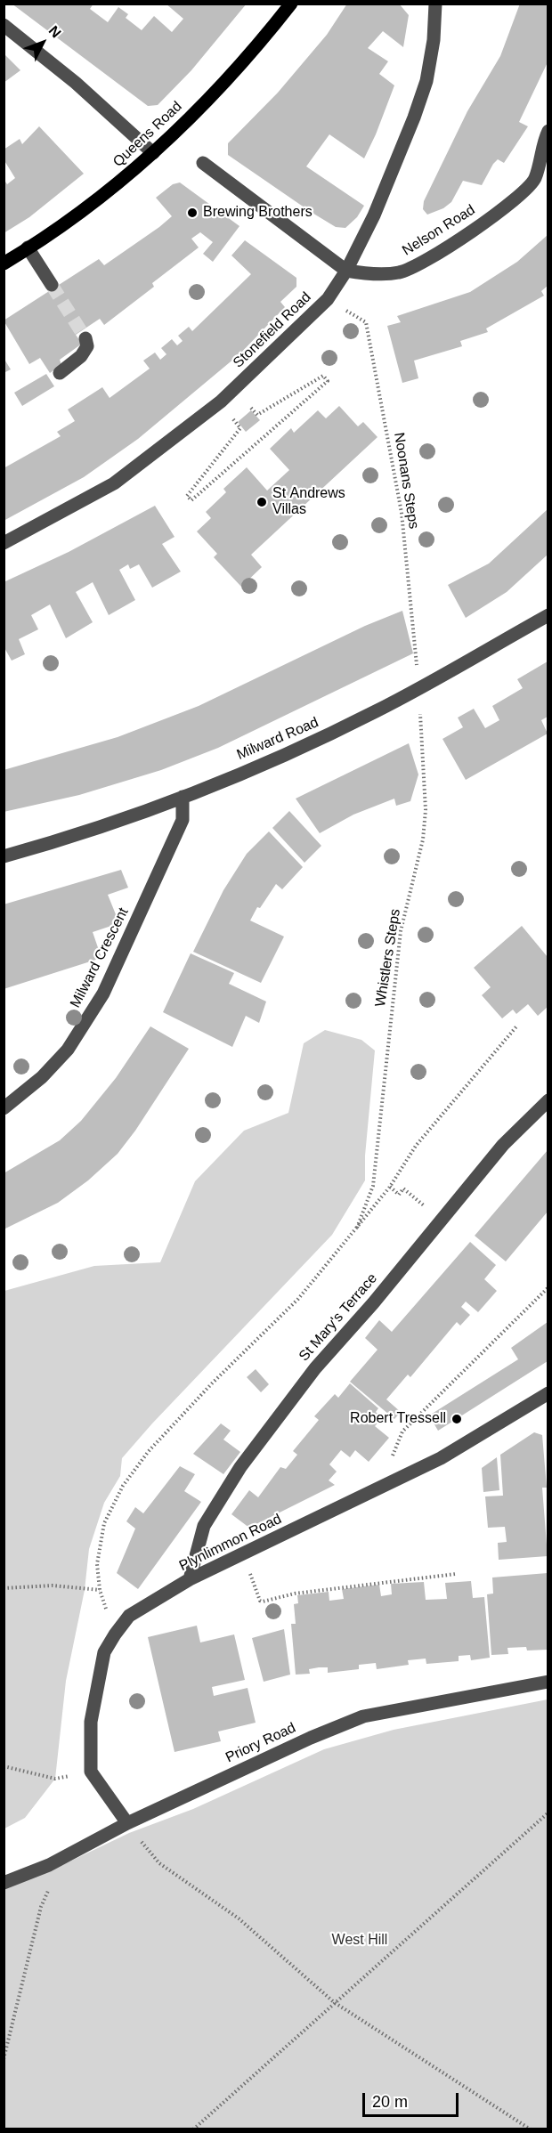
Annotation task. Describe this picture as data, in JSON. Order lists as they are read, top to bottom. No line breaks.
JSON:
{"streets":{"main road":["Queens Road"],"street":["Nelson Road","Stonefield Road","Milward Road","Milward Crescent","St Mary's Terrace","Plynlimmon Road","Priory Road"],"path":["Noonans Steps","Whistlers Steps"]},"crossings":[["Nelson Road","Stonefield Road"],["Stonefield Road","Noonans Steps"],["Noonans Steps","Milward Road"],["Noonans Steps","Whistlers Steps"],["Milward Road","Milward Crescent"],["Milward Road","Whistlers Steps"],["St Mary's Terrace","Plynlimmon Road"]],"parks":["West Hill"],"places":["Brewing Brothers","St Andrews Villas","Robert Tressell"],"scale_bar":"20 m","north":"top right"}
